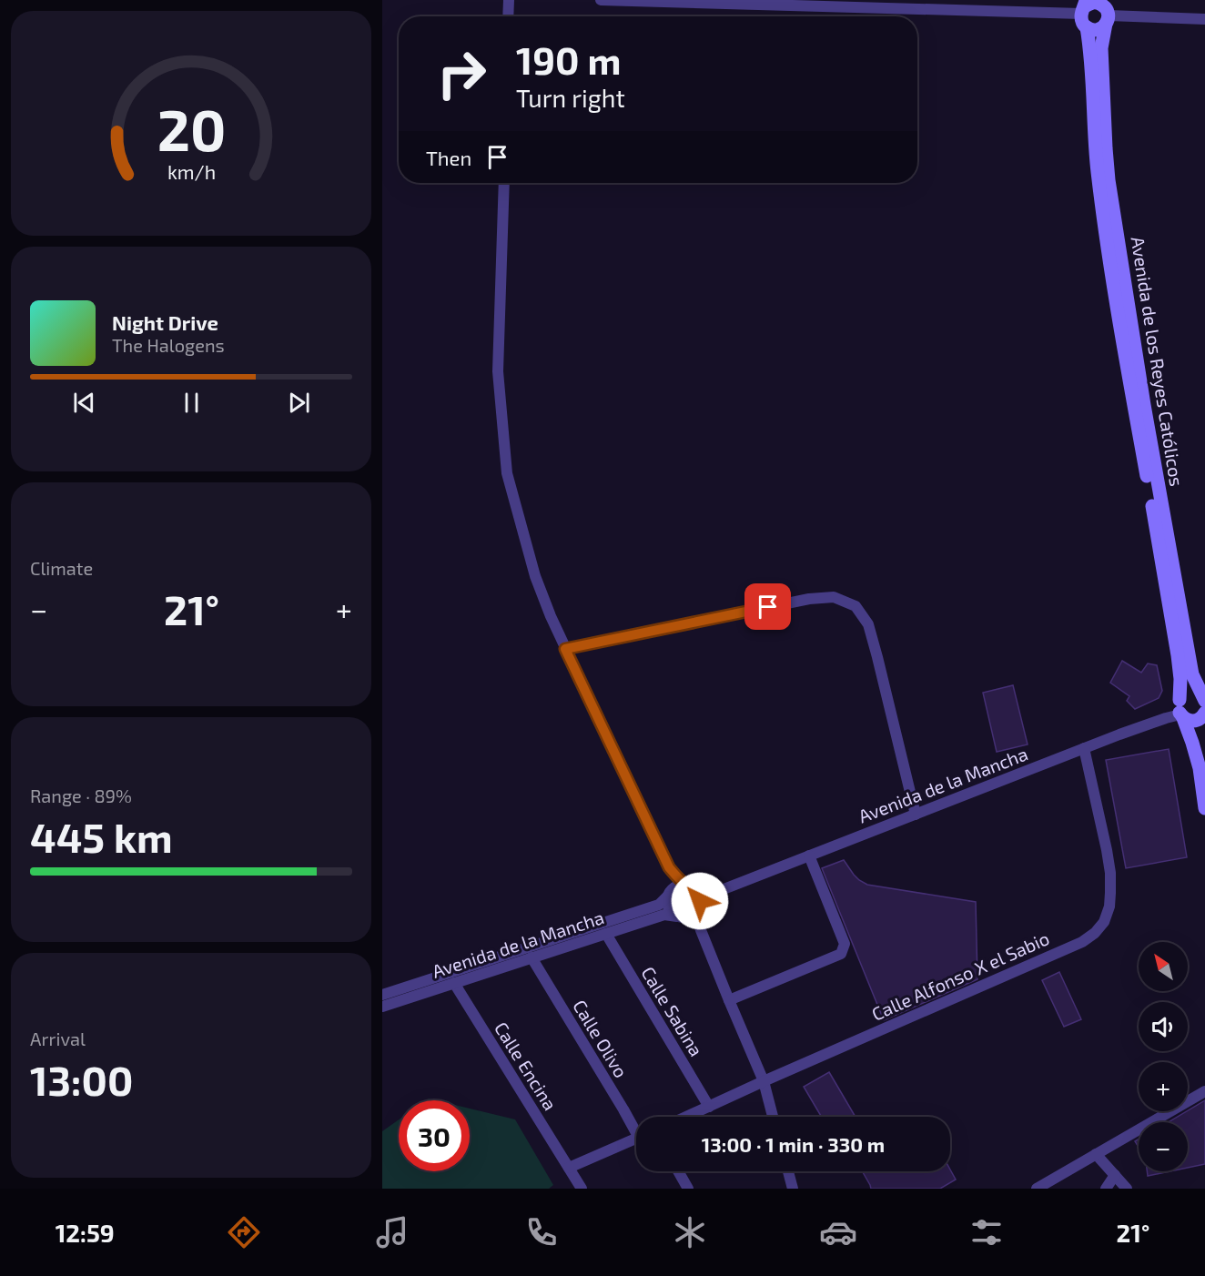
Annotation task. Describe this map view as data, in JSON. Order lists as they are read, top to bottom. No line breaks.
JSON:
{"streets":{"street":["Avenida de los Reyes Católicos","Avenida de la Mancha","Calle Alfonso X el Sabio","Calle Sabina","Calle Olivo","Calle Encina"]},"crossings":[["Avenida de los Reyes Católicos","Avenida de la Mancha"],["Avenida de la Mancha","Calle Alfonso X el Sabio"],["Avenida de la Mancha","Calle Sabina"],["Avenida de la Mancha","Calle Olivo"],["Avenida de la Mancha","Calle Encina"],["Calle Alfonso X el Sabio","Calle Sabina"]],"north":"top left","page":{"turn":["190 m","Turn right"],"then":"Then","song":["Night Drive","The Halogens"],"tile":["Climate",["Range · 89%","445 km"],["Arrival","13:00"]],"heat":["−","21°","+"],"map_buttons":["+","−"],"limit":"30","trip":"13:00 · 1 min · 330 m","tabs":["12:59","21°"],"gauge":["20","km/h"]}}
